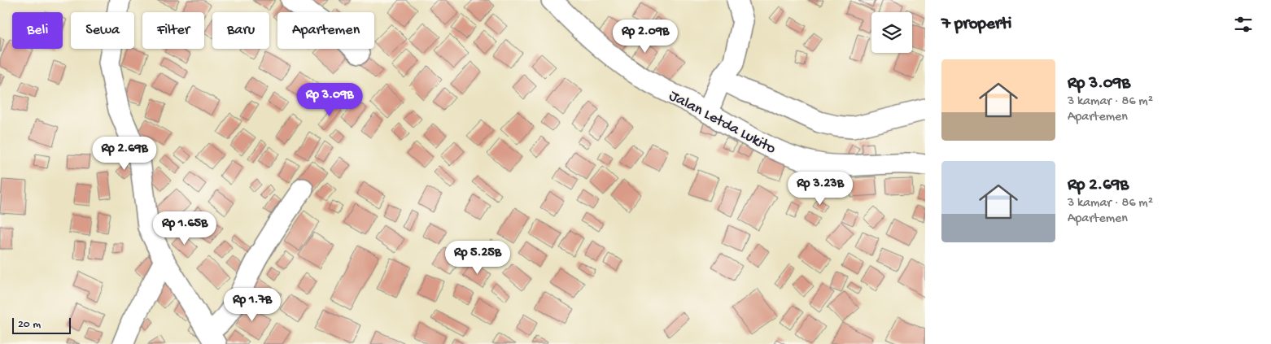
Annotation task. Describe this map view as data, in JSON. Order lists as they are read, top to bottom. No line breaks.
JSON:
{"streets":{"street":["Jalan Letda Lukito"]},"scale_bar":"20 m","page":{"heading":"7 properti","chip":["Beli","Sewa","Filter","Baru","Apartemen"],"price":["Rp 2.09B","Rp 3.09B","Rp 2.69B","Rp 3.23B","Rp 1.65B","Rp 5.25B","Rp 1.7B"],"list":[{"name":"Rp 3.09B","note":"3 kamar · 86 m² · Apartemen"},{"name":"Rp 2.69B","note":"3 kamar · 86 m² · Apartemen"}],"scale":"20 m"}}
